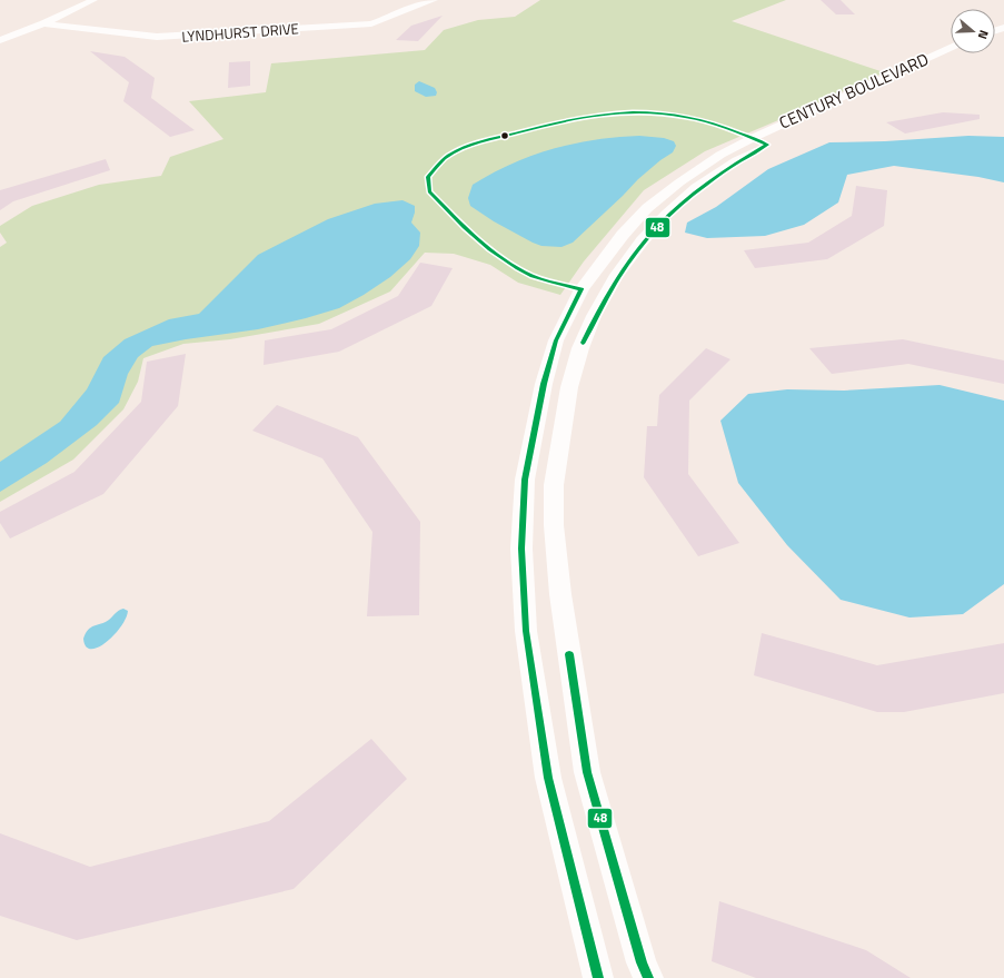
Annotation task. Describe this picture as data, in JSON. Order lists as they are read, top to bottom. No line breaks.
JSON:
{"streets":{"street":["LYNDHURST DRIVE","CENTURY BOULEVARD"]},"lines":["transit line 48"],"north":"right"}
